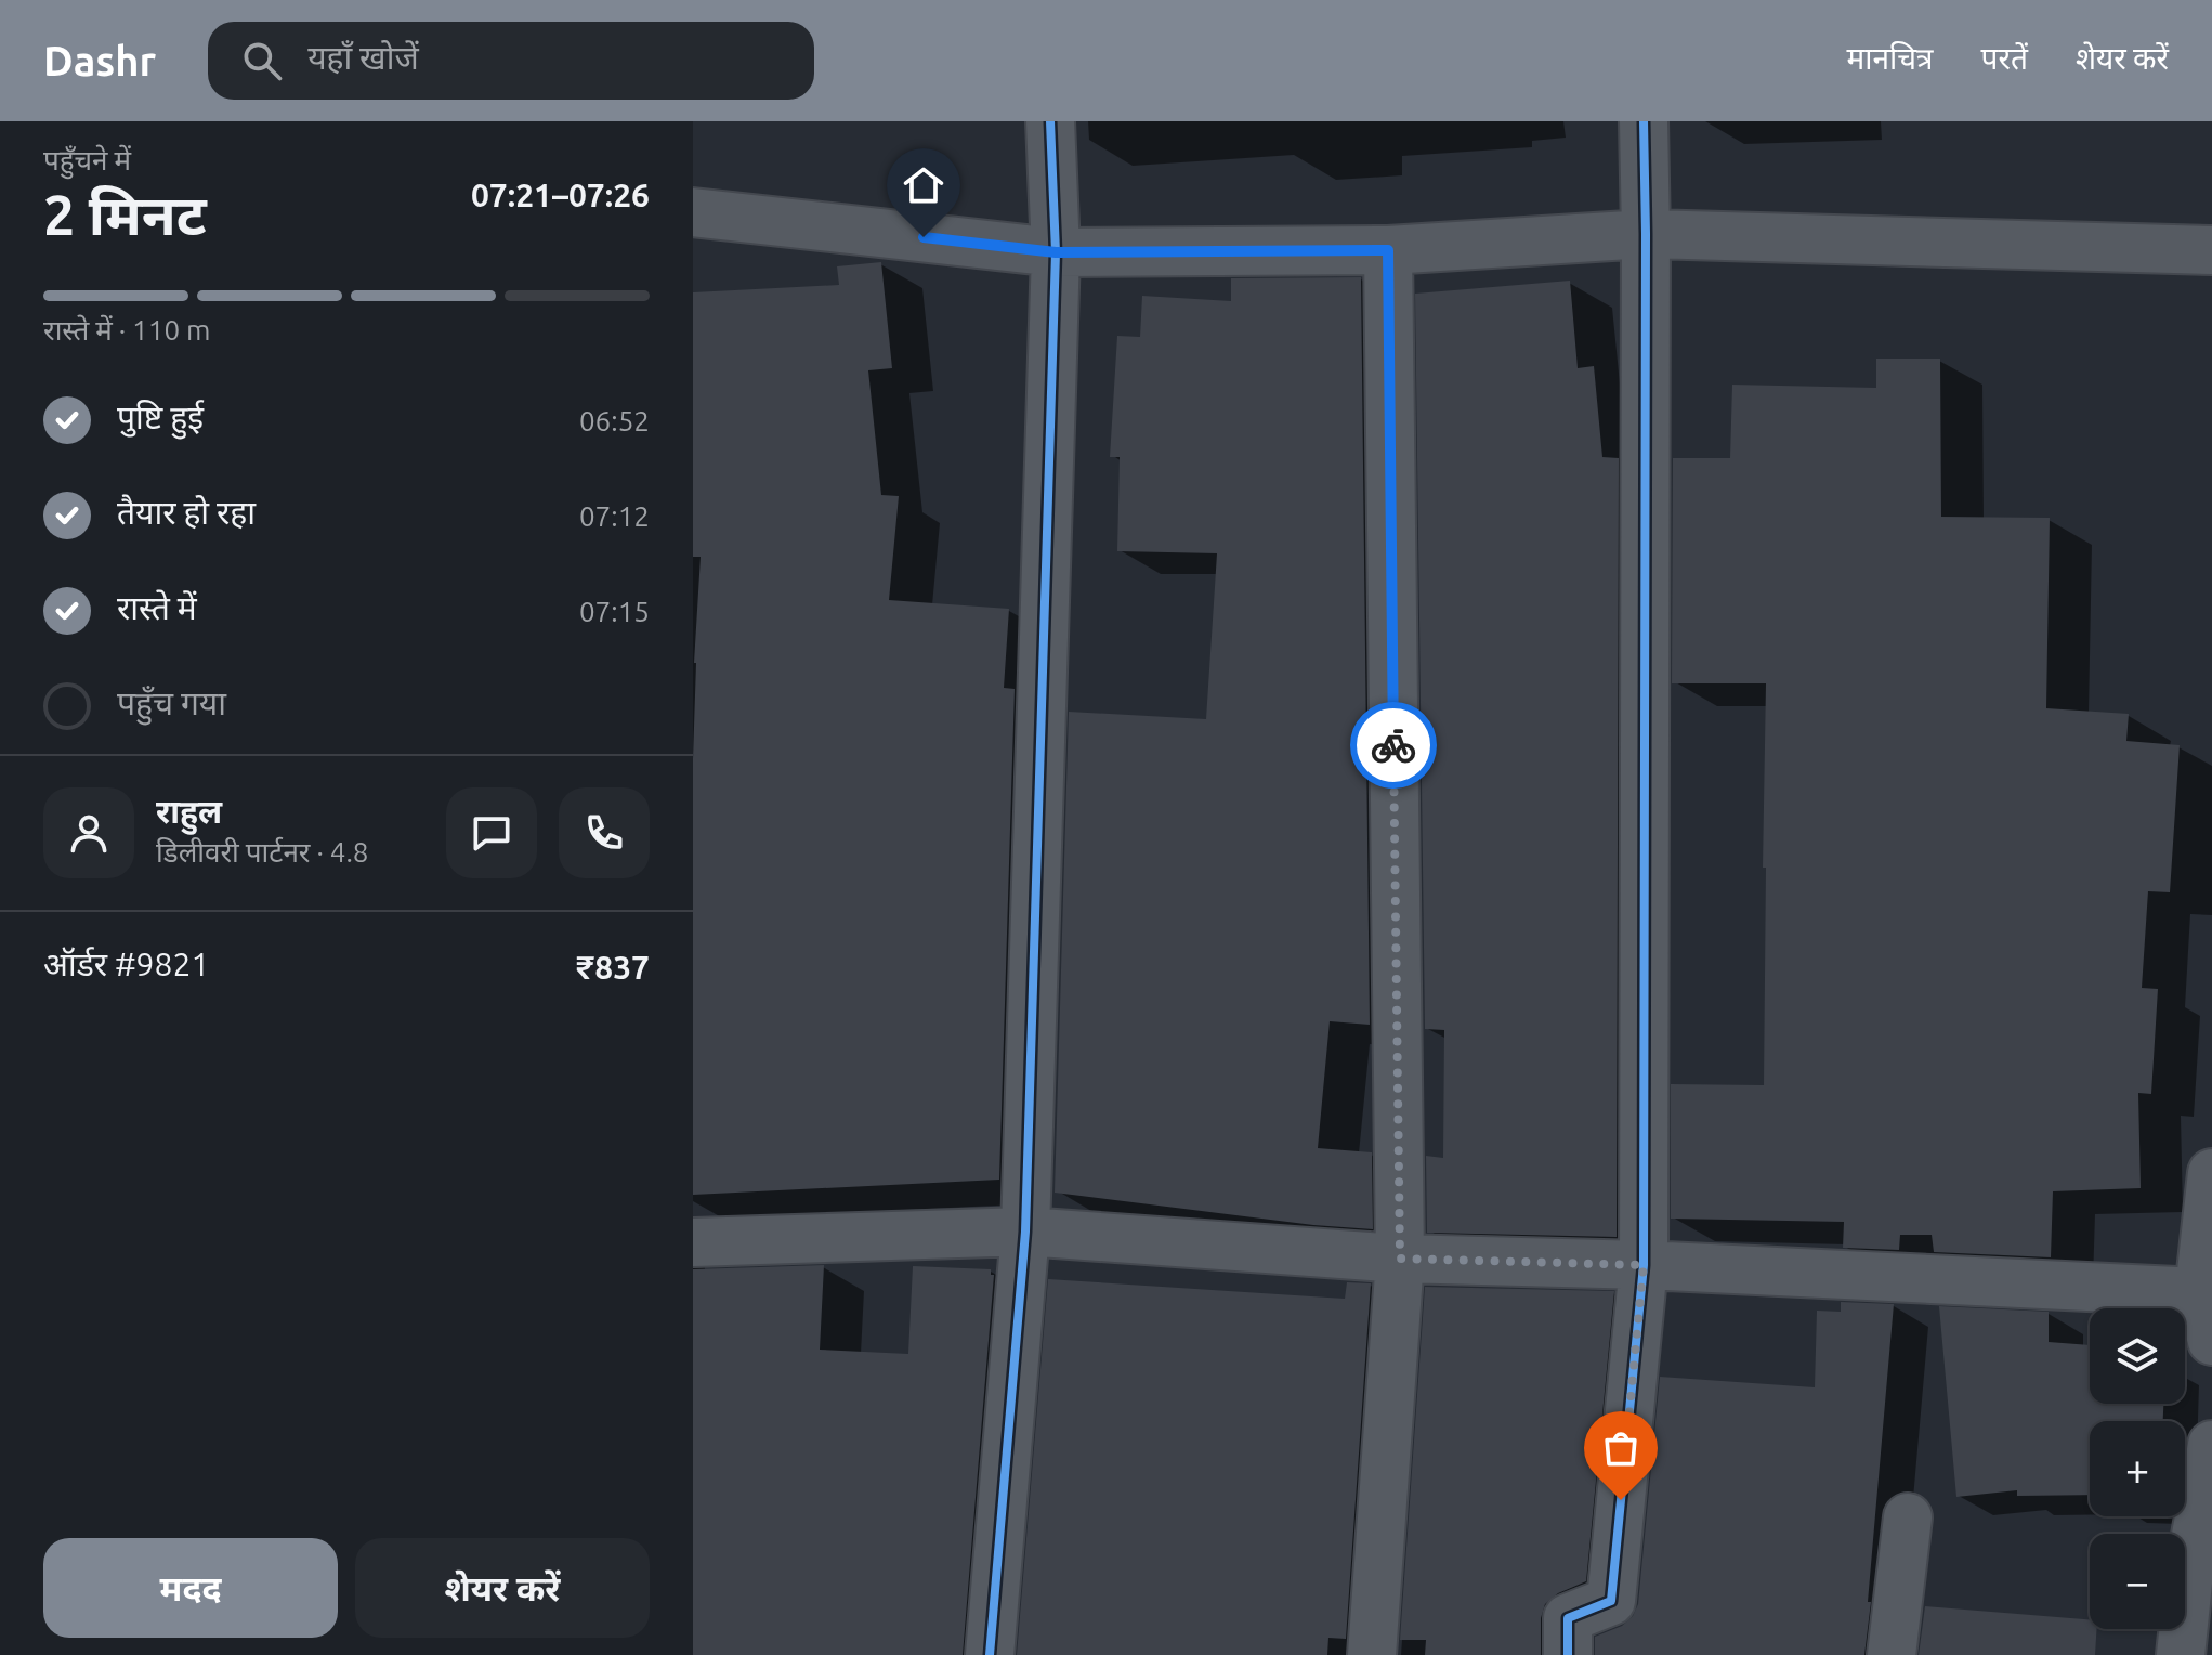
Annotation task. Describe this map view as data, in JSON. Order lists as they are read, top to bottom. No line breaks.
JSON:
{"page":{"header":"Dashr","search":"यहाँ खोजें","nav":["मानचित्र","परतें","शेयर करें"],"heading":["2 मिनट","पहुँचने में","07:21–07:26"],"panel":["राहुल","डिलीवरी पार्टनर · 4.8","ऑर्डर #9821","₹837"],"bar":"रास्ते में · 110 m","list":[["पुष्टि हुई","06:52"],["तैयार हो रहा","07:12"],["रास्ते में","07:15"],"पहुँच गया"],"map_buttons":["+","−"],"buttons":["मदद","शेयर करें"]}}
